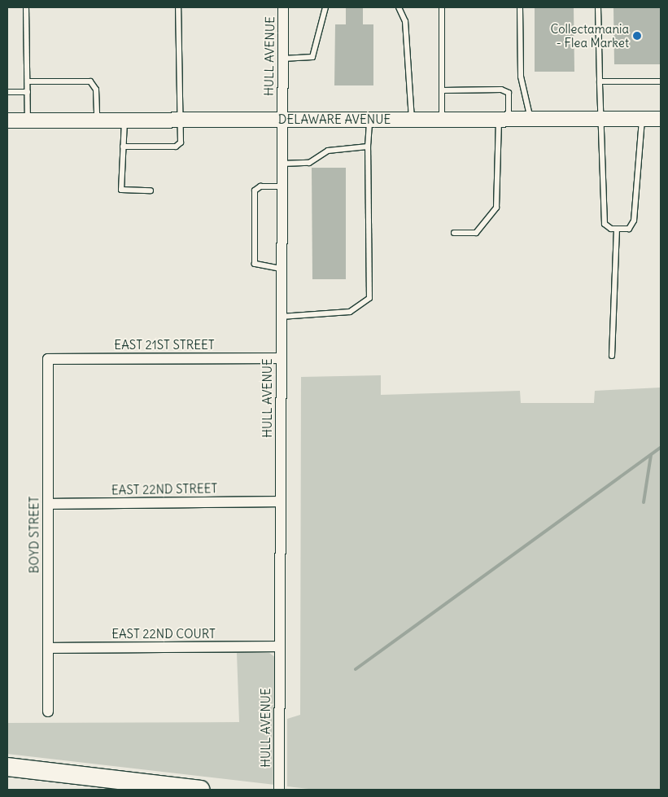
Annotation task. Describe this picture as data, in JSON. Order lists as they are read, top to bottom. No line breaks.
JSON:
{"streets":{"main road":["DELAWARE AVENUE"],"street":["HULL AVENUE","EAST 21ST STREET","EAST 22ND STREET","BOYD STREET","EAST 22ND COURT"]},"crossings":[["HULL AVENUE","DELAWARE AVENUE"],["HULL AVENUE","EAST 21ST STREET"],["HULL AVENUE","EAST 22ND STREET"],["HULL AVENUE","EAST 22ND COURT"],["EAST 21ST STREET","BOYD STREET"],["EAST 22ND STREET","BOYD STREET"],["BOYD STREET","EAST 22ND COURT"]],"places":["Collectamania - Flea Market"]}
